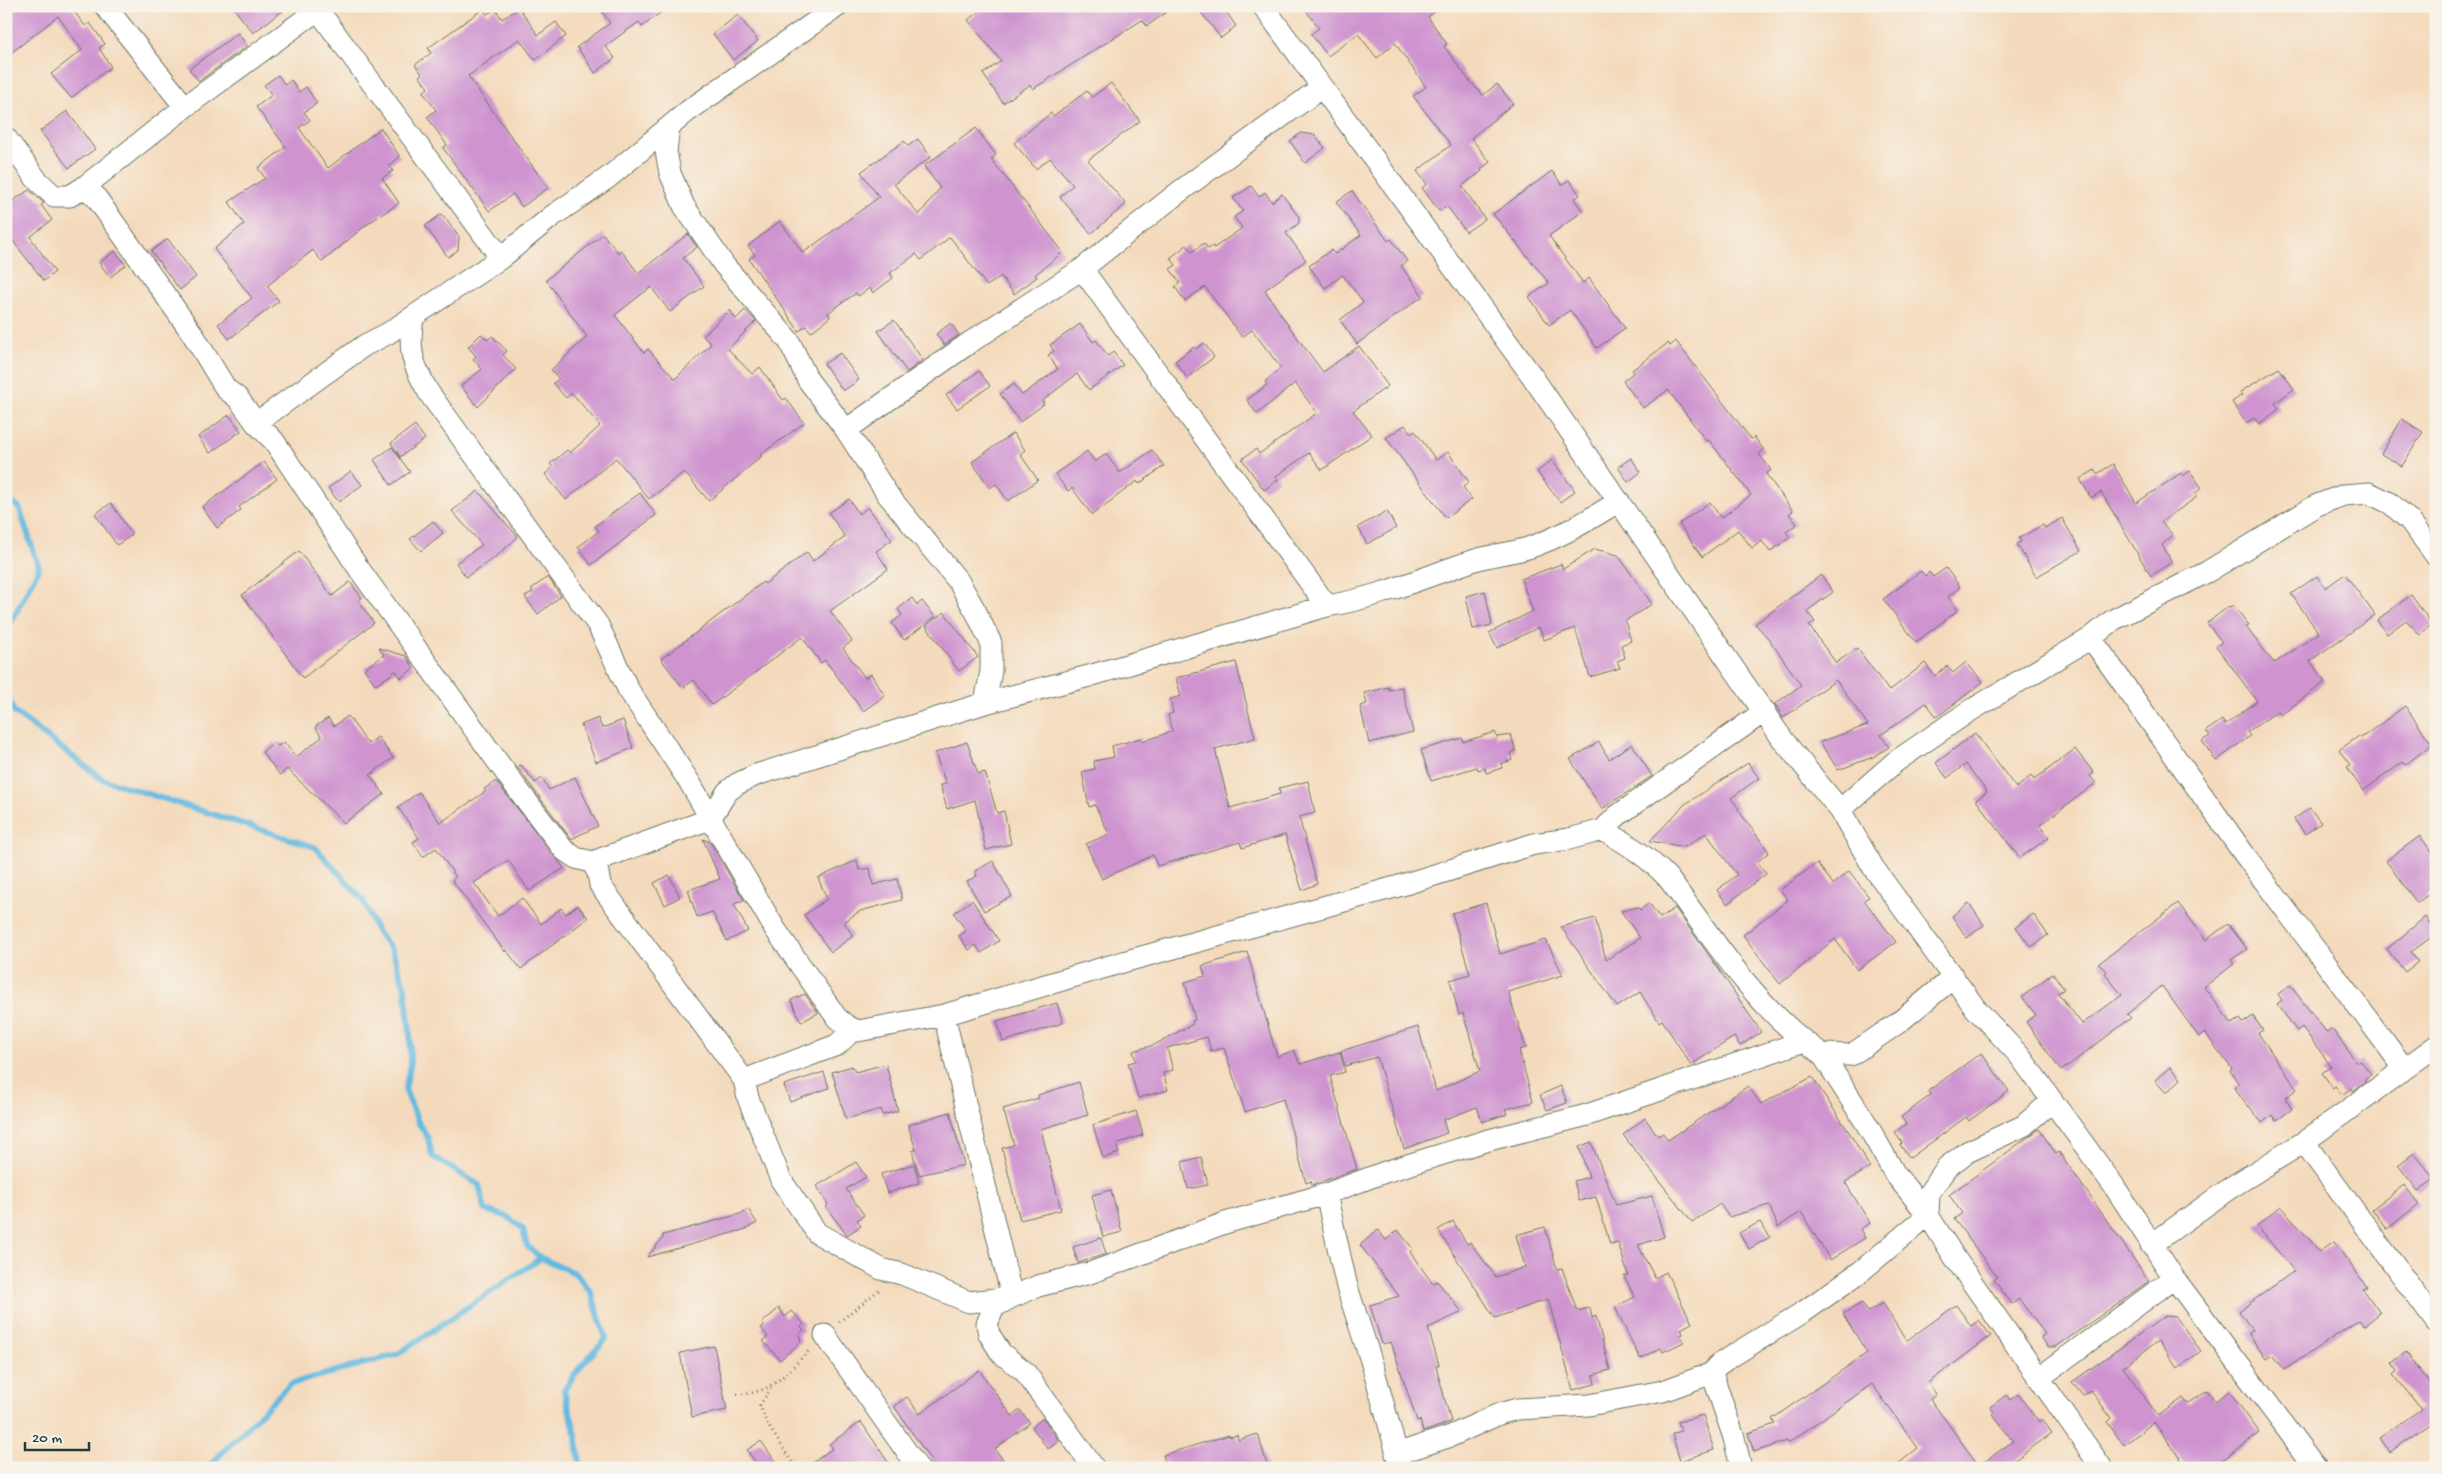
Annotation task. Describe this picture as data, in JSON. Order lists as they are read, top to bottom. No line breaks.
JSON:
{"scale_bar":"20 m"}
